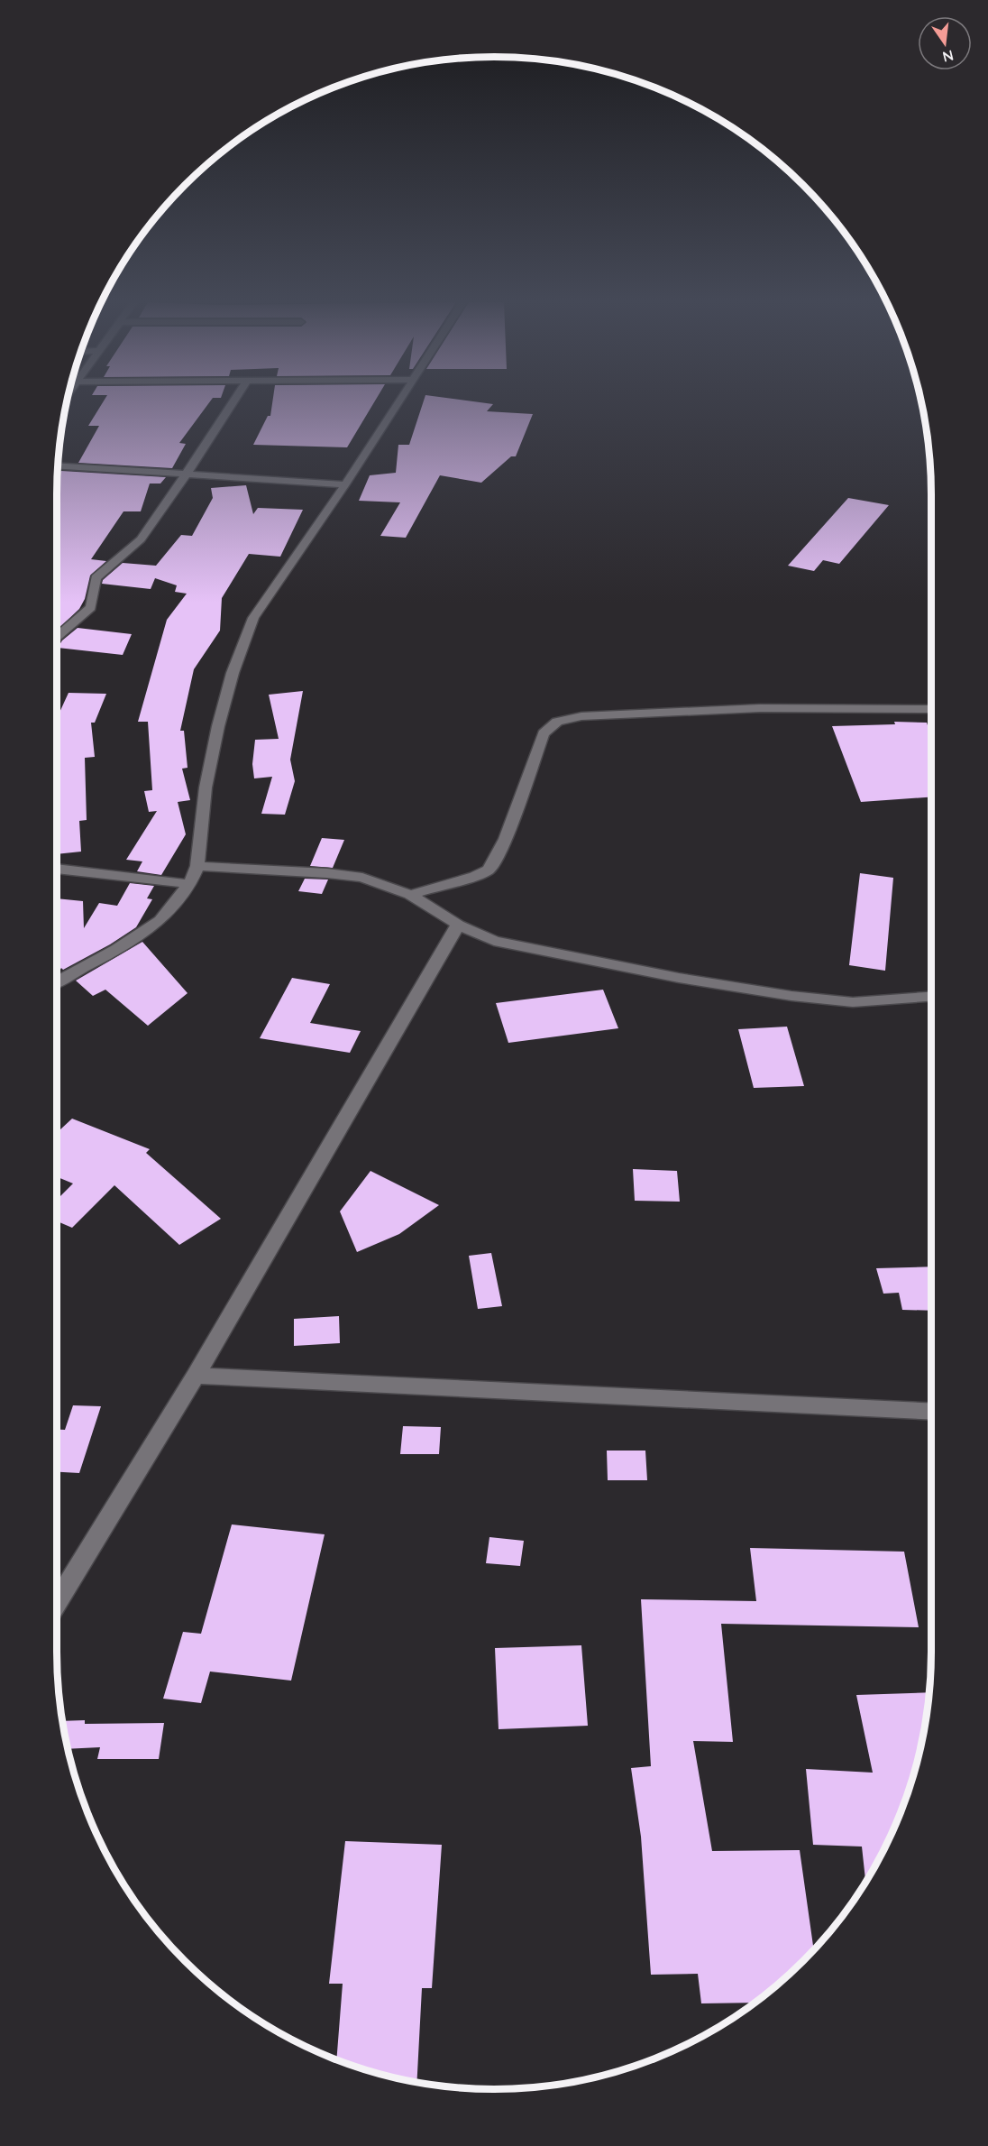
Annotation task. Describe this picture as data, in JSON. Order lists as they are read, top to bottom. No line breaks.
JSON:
{"north":"bottom"}
